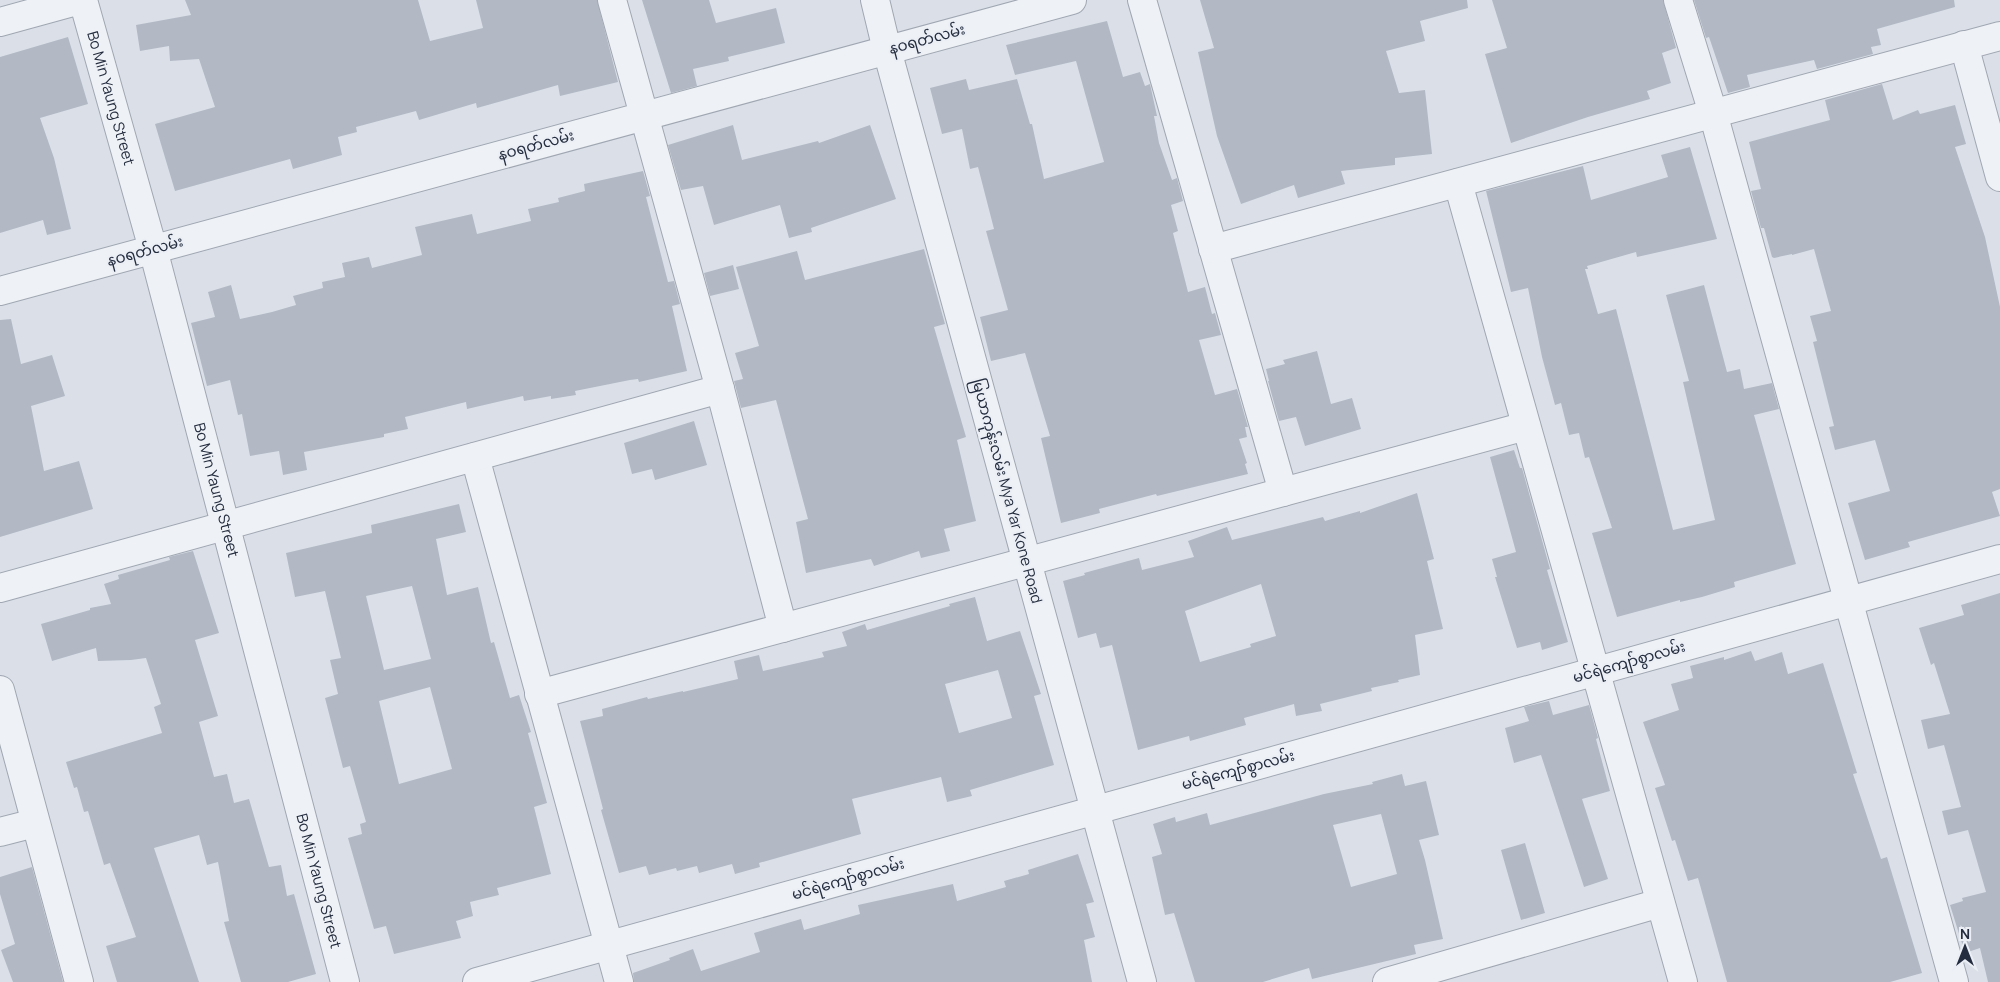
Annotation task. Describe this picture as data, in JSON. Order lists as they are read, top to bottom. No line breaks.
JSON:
{"streets":{"street":["နဝရတ်လမ်း","Bo Min Yaung Street","မြယာကုန်းလမ်း Mya Yar Kone Road","မင်ရဲကျော်စွာလမ်း"]},"crossings":[["နဝရတ်လမ်း","Bo Min Yaung Street"],["နဝရတ်လမ်း","မြယာကုန်းလမ်း Mya Yar Kone Road"],["မြယာကုန်းလမ်း Mya Yar Kone Road","မင်ရဲကျော်စွာလမ်း"]],"north":"top"}
